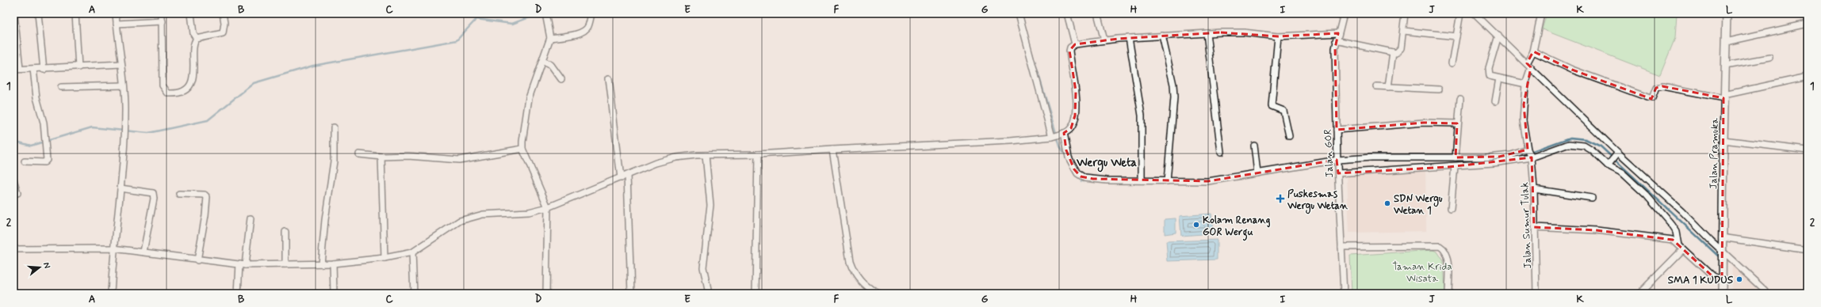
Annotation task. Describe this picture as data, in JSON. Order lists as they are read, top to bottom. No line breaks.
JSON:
{"streets":{"main road":["Jalan Pramuka"],"street":["Jalan GOR","Jalan Sumur Tulak"]},"districts":["Wergu Weta"],"parks":["Taman Krida Wisata"],"places":{"health":["Puskesmas Wergu Wetan"],"other":["SDN Wergu Wetan 1","Kolam Renang GOR Wergu","SMA 1 KUDUS"]},"north":"right","grid":{"columns":["A","B","C","D","E","F","G","H","I","J","K","L"],"rows":["1","2"]}}
